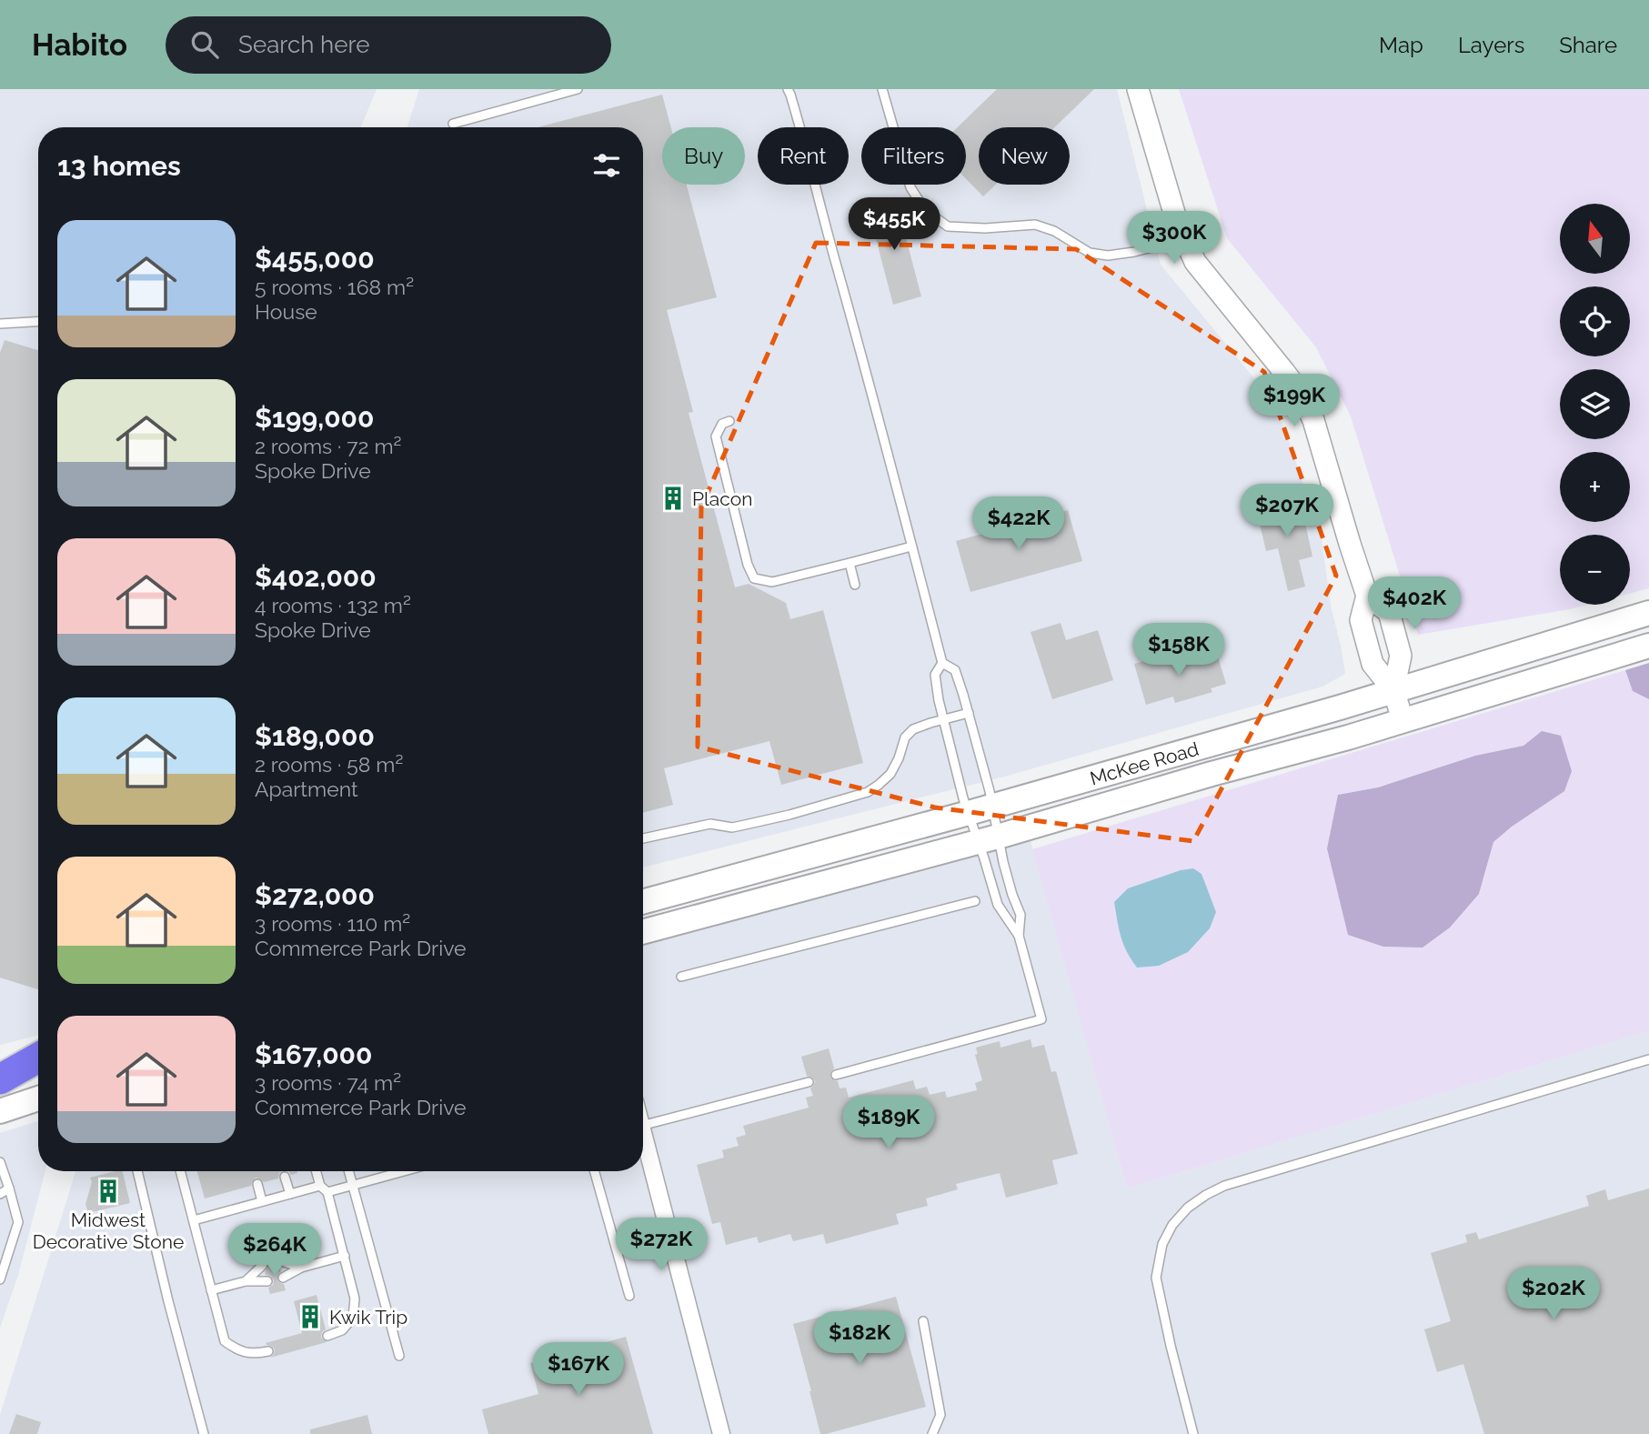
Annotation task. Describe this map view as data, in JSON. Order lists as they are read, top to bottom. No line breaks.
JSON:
{"streets":{"main road":["McKee Road"]},"places":{"building":["Placon","Midwest Decorative Stone","Kwik Trip"]},"north":"top","page":{"header":"Habito","search":"Search here","nav":["Map","Layers","Share"],"chip":["Buy","Rent","Filters","New"],"heading":"13 homes","price":["$455K","$300K","$199K","$207K","$422K","$402K","$158K","$189K","$272K","$264K","$202K","$182K","$167K"],"map_buttons":["+","−"],"list":[{"name":"$455,000","note":"5 rooms · 168 m² · House"},{"name":"$199,000","note":"2 rooms · 72 m² · Spoke Drive"},{"name":"$402,000","note":"4 rooms · 132 m² · Spoke Drive"},{"name":"$189,000","note":"2 rooms · 58 m² · Apartment"},{"name":"$272,000","note":"3 rooms · 110 m² · Commerce Park Drive"},{"name":"$167,000","note":"3 rooms · 74 m² · Commerce Park Drive"}]}}
